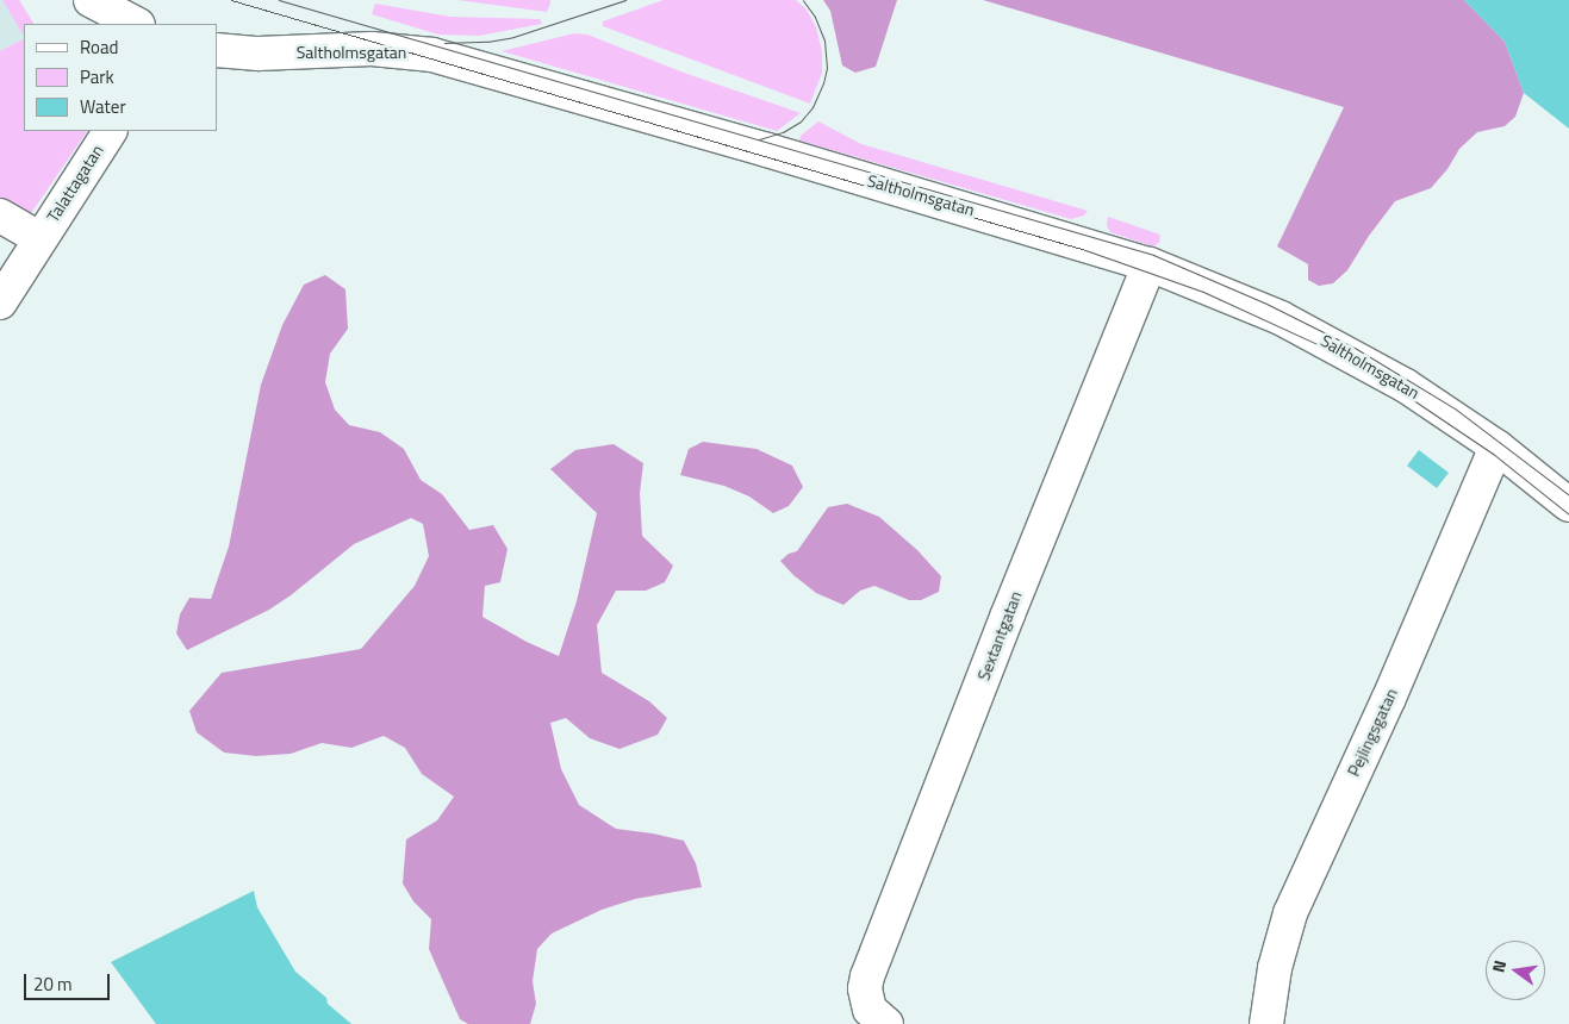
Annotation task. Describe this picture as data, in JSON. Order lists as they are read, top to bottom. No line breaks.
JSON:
{"streets":{"street":["Saltholmsgatan","Talattagatan","Sextantgatan","Pejlingsgatan"]},"crossings":[["Saltholmsgatan","Sextantgatan"],["Saltholmsgatan","Pejlingsgatan"]],"legend":["Road","Park","Water"],"scale_bar":"20 m","north":"left"}
